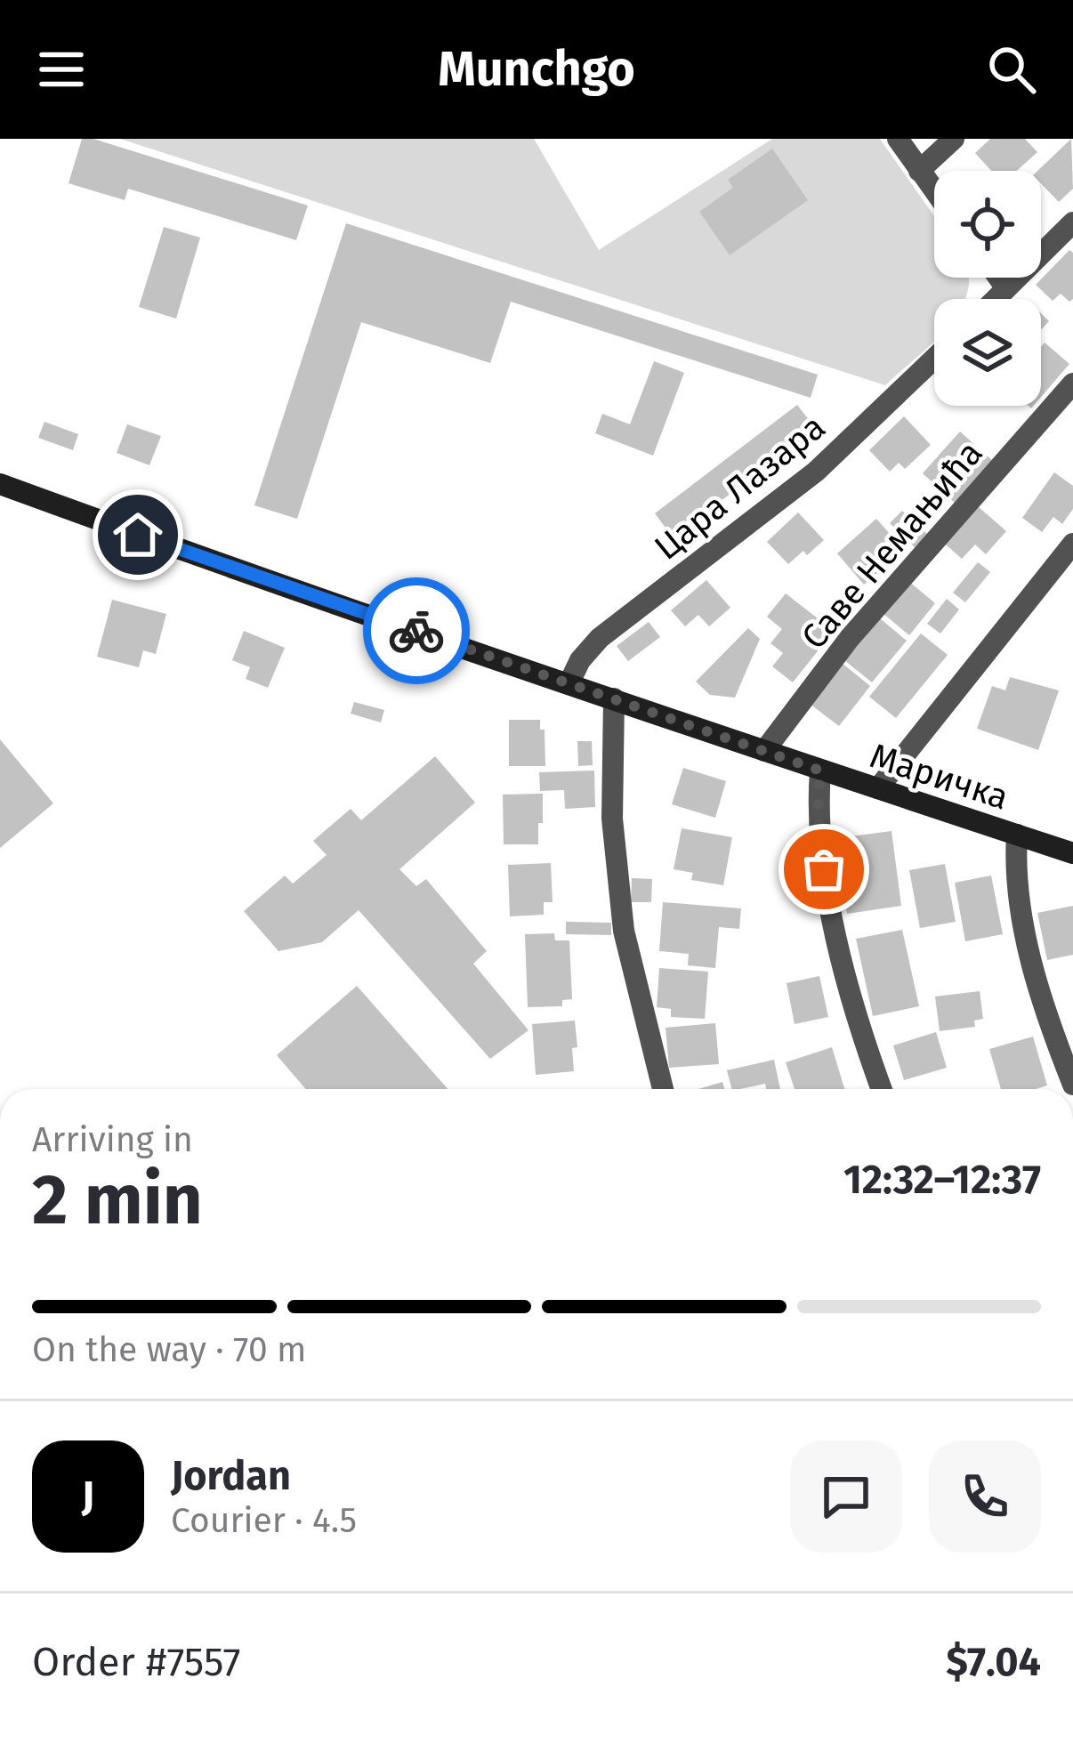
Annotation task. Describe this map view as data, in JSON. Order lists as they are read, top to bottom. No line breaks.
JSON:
{"streets":{"street":["Цара Лазара","Саве Немањића","Маричка"]},"crossings":[["Цара Лазара","Маричка"],["Саве Немањића","Маричка"]],"page":{"header":"Munchgo","heading":["2 min","Arriving in","12:32–12:37"],"panel":["Jordan","Courier · 4.5","Order #7557","$7.04"],"bar":"On the way · 70 m","round":"J"}}
